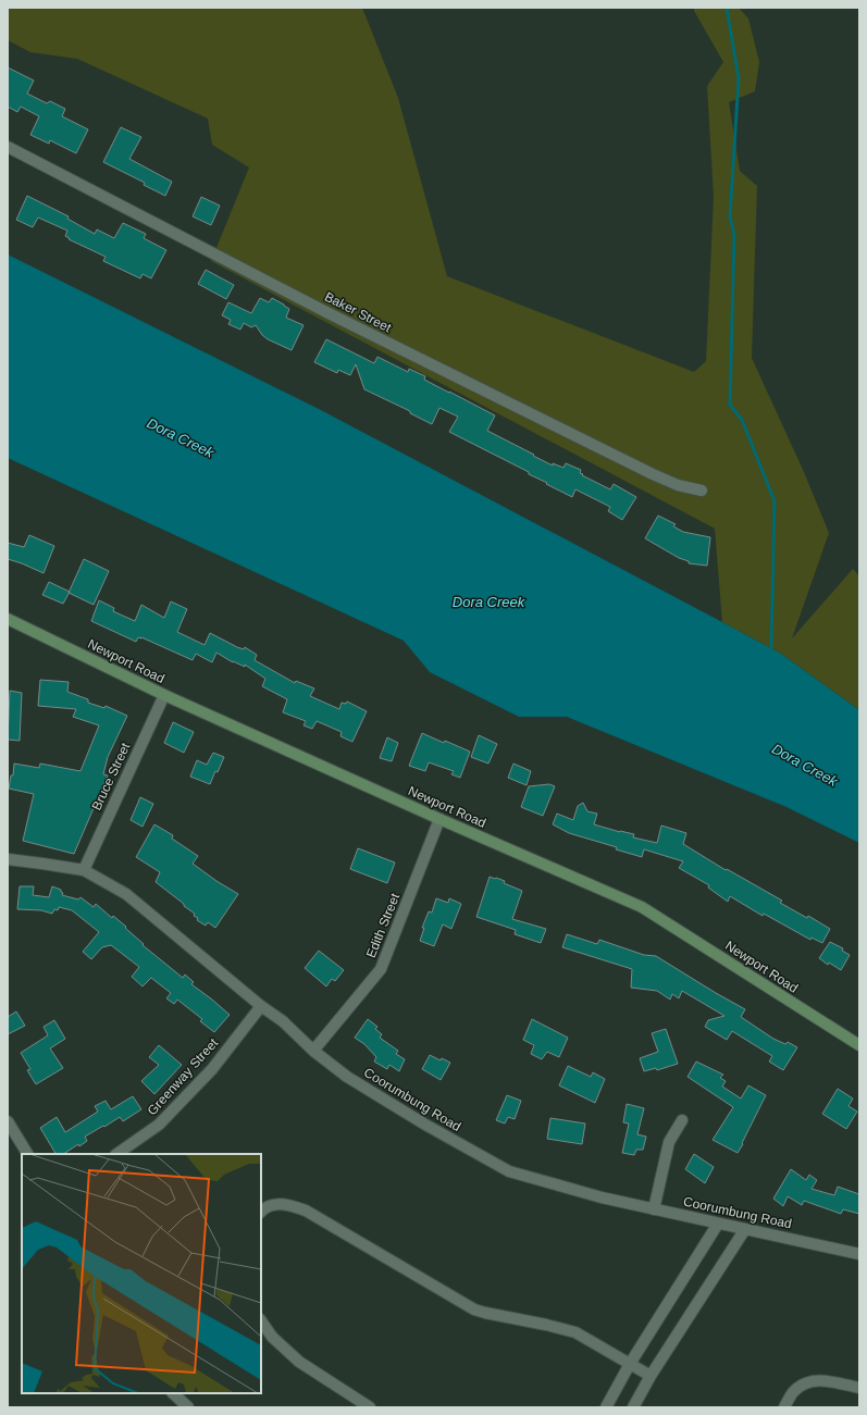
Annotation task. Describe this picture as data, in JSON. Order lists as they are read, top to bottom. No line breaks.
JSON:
{"streets":{"street":["Baker Street","Newport Road","Bruce Street","Edith Street","Greenway Street","Coorumbung Road"]},"crossings":[["Newport Road","Bruce Street"],["Newport Road","Edith Street"],["Bruce Street","Coorumbung Road"],["Edith Street","Coorumbung Road"],["Greenway Street","Coorumbung Road"]],"water":["Dora Creek"]}
